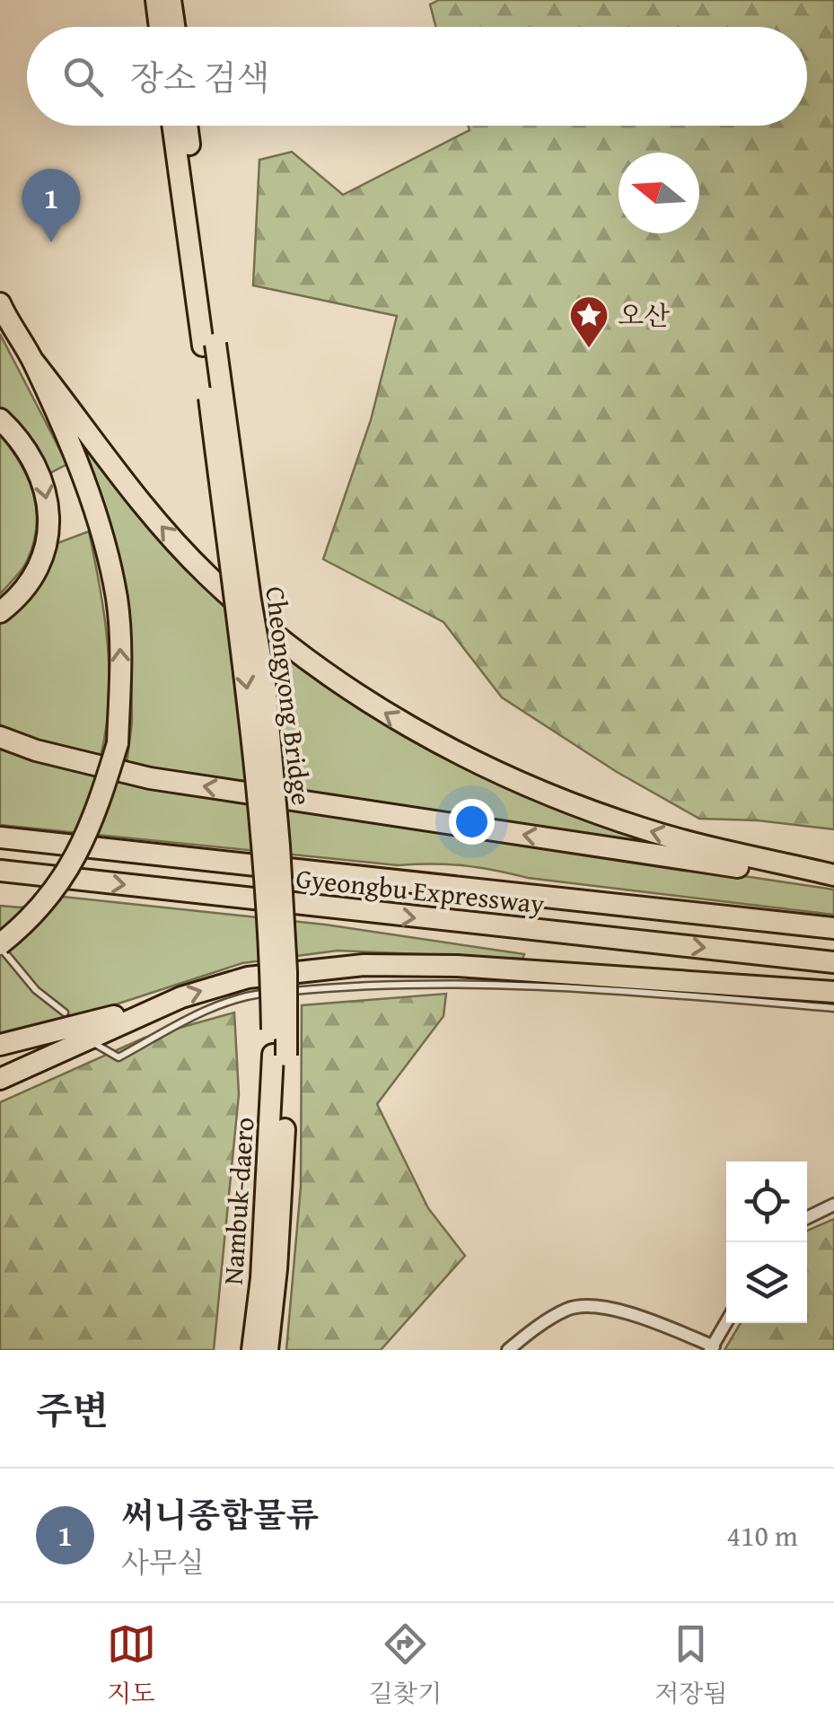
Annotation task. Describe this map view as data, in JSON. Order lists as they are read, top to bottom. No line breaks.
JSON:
{"streets":{"highway":["Cheongyong Bridge","Gyeongbu Expressway","Nambuk-daero"]},"crossings":[["Cheongyong Bridge","Nambuk-daero"]],"places":{"place":["오산"]},"north":"left","page":{"search":"장소 검색","pins":"1","heading":"주변","list":[{"mark":"1","name":"써니종합물류","note":"사무실","value":"410 m"}],"nav":["지도","길찾기","저장됨"]}}
